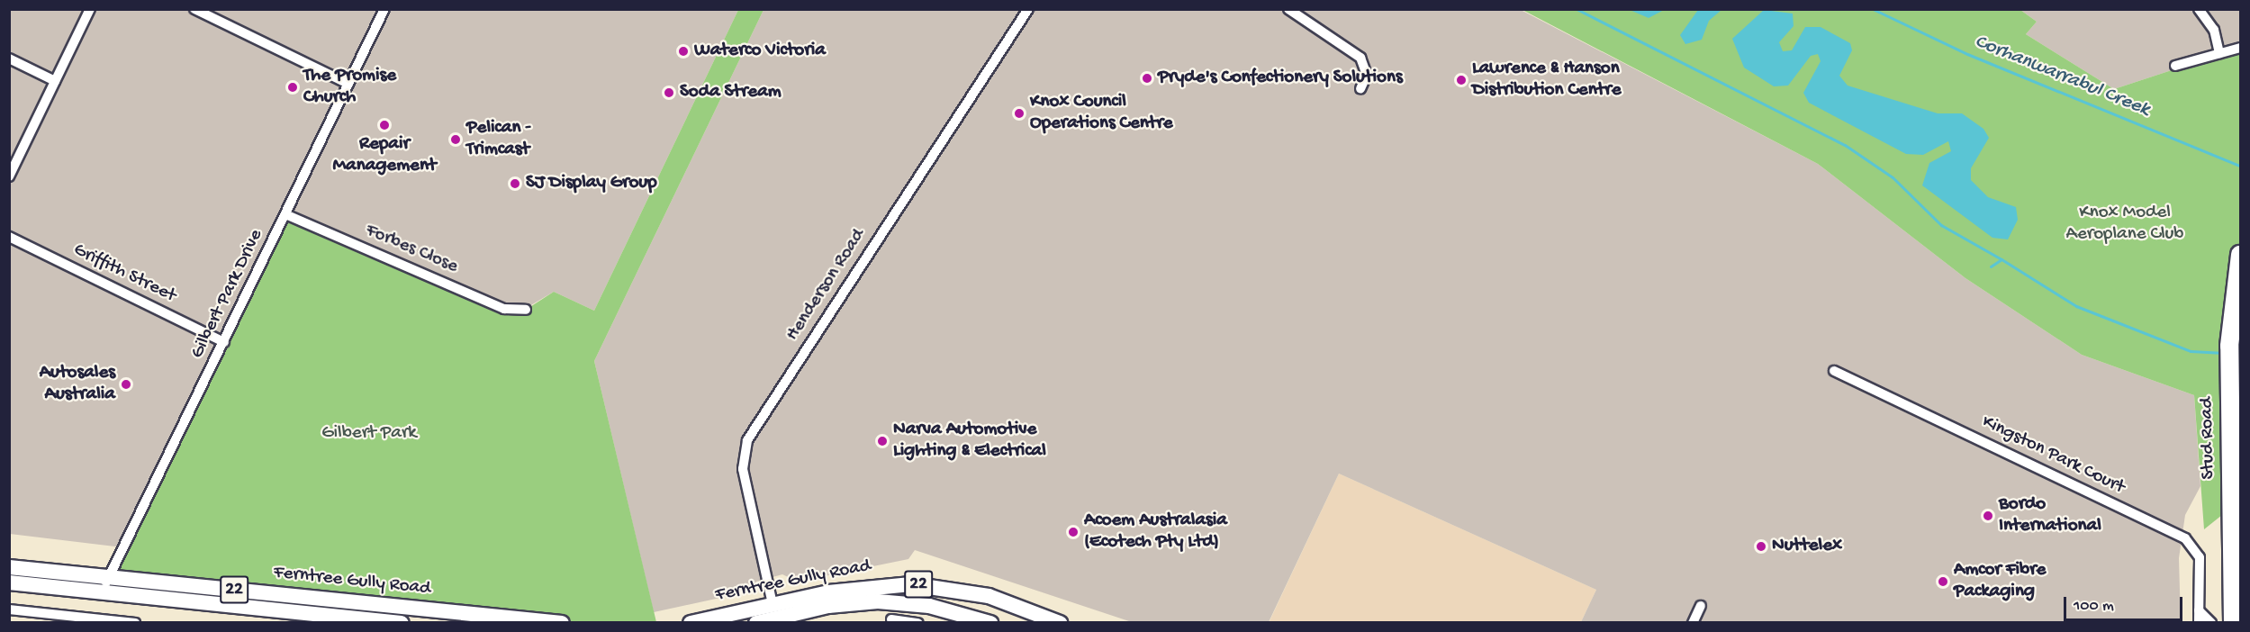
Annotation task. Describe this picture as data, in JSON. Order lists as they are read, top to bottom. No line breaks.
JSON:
{"streets":{"highway":["Stud Road"],"main road":["Ferntree Gully Road","22"],"street":["Forbes Close","Griffith Street","Henderson Road","Gilbert Park Drive","Kingston Park Court"]},"crossings":[["Forbes Close","Gilbert Park Drive"],["Griffith Street","Gilbert Park Drive"],["Henderson Road","Ferntree Gully Road"],["Gilbert Park Drive","Ferntree Gully Road"]],"water":["Corhanwarrabul Creek"],"parks":["Knox Model Aeroplane Club","Gilbert Park"],"places":["Waterco Victoria","Pryde's Confectionery Solutions","Lawrence & Hanson Distribution Centre","The Promise Church","Soda Stream","Knox Council Operations Centre","Repair Management","Pelican - Trimcast","SJ Display Group","Autosales Australia","Narva Automotive Lighting & Electrical","Bordo International","Acoem Australasia (Ecotech Pty Ltd)","Nuttelex","Amcor Fibre Packaging"],"scale_bar":"100 m"}
